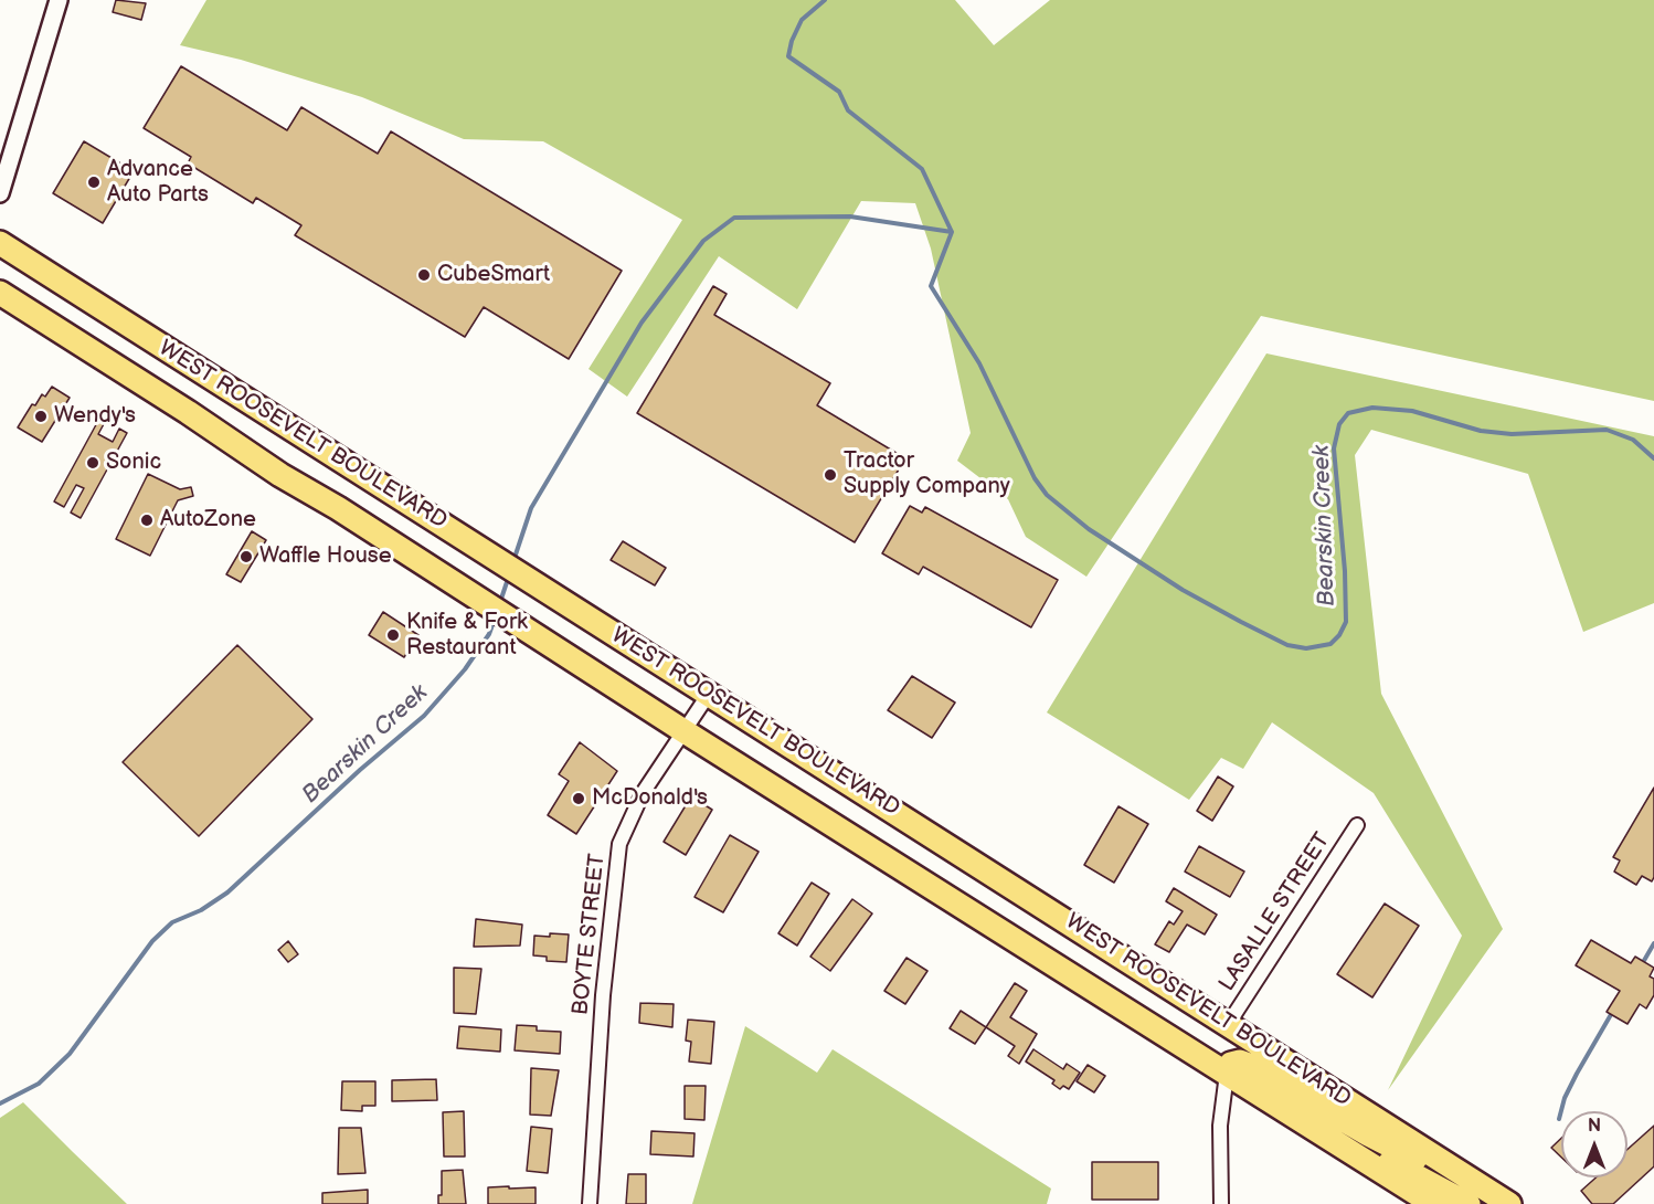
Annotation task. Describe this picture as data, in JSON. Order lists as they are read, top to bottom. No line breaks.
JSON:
{"streets":{"highway":["WEST ROOSEVELT BOULEVARD"],"street":["LASALLE STREET","BOYTE STREET"]},"crossings":[["WEST ROOSEVELT BOULEVARD","LASALLE STREET"],["WEST ROOSEVELT BOULEVARD","BOYTE STREET"]],"water":["Bearskin Creek"],"places":["Advance Auto Parts","CubeSmart","Wendy's","Sonic","Tractor Supply Company","AutoZone","Waffle House","Knife & Fork Restaurant","McDonald's"],"north":"top"}
